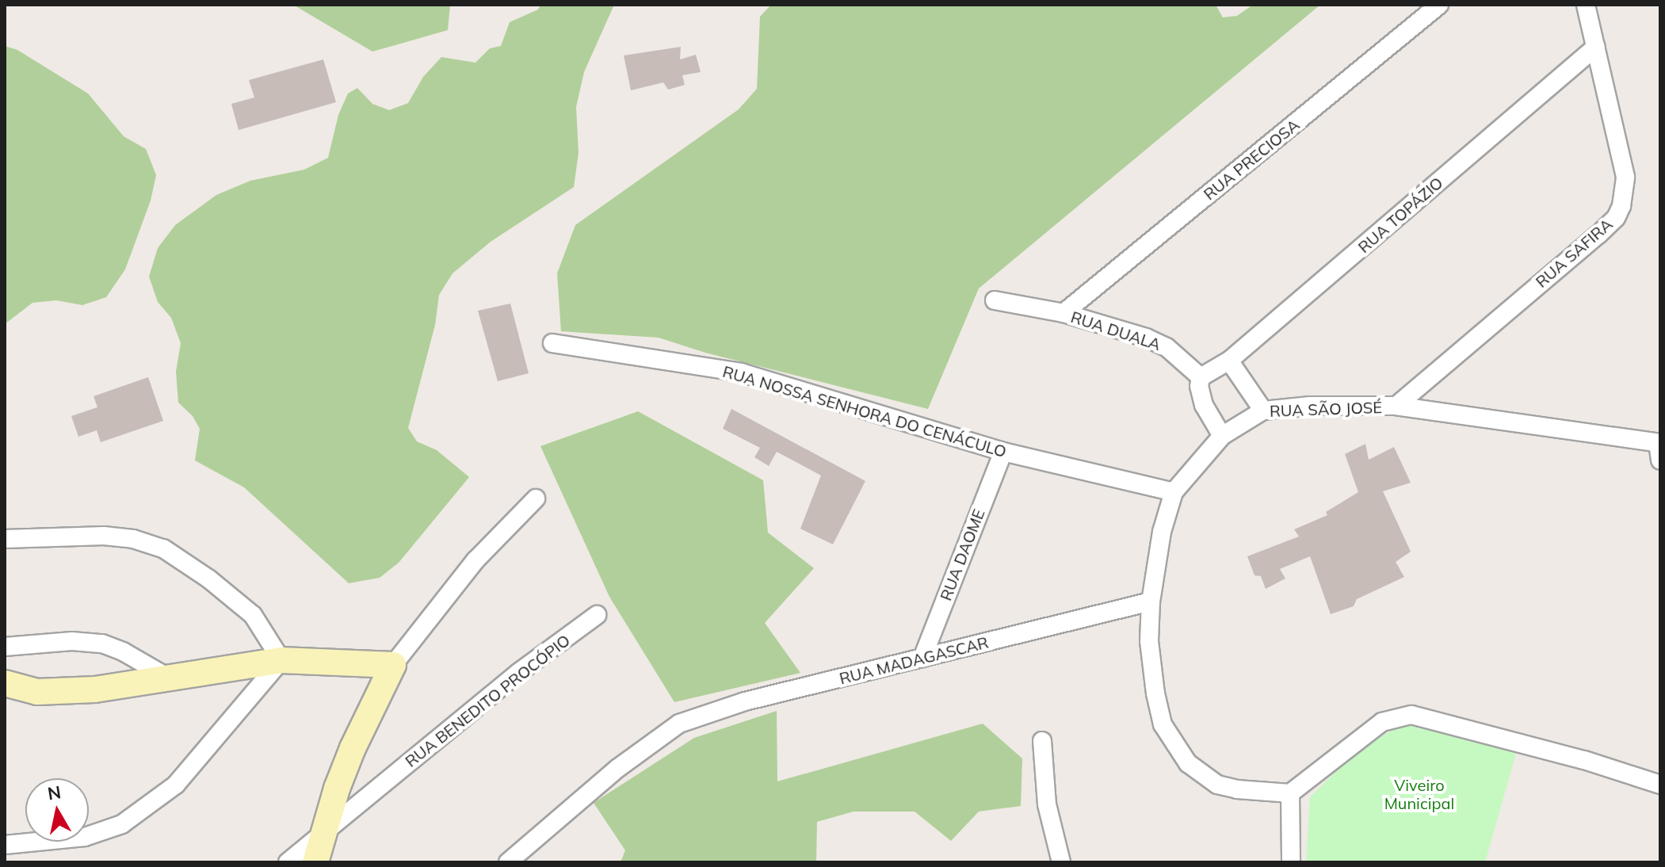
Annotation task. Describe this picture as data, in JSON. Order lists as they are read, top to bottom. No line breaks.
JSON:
{"streets":{"street":["RUA PRECIOSA","RUA TOPÁZIO","RUA SAFIRA","RUA DUALA","RUA SÃO JOSÉ","RUA NOSSA SENHORA DO CENÁCULO","RUA DAOME","RUA MADAGASCAR","RUA BENEDITO PROCÓPIO"]},"crossings":[["RUA PRECIOSA","RUA DUALA"],["RUA TOPÁZIO","RUA SAFIRA"],["RUA TOPÁZIO","RUA DUALA"],["RUA SAFIRA","RUA SÃO JOSÉ"],["RUA SÃO JOSÉ","RUA NOSSA SENHORA DO CENÁCULO"],["RUA SÃO JOSÉ","RUA MADAGASCAR"],["RUA NOSSA SENHORA DO CENÁCULO","RUA DAOME"],["RUA DAOME","RUA MADAGASCAR"]],"parks":["Viveiro Municipal"],"north":"top"}
